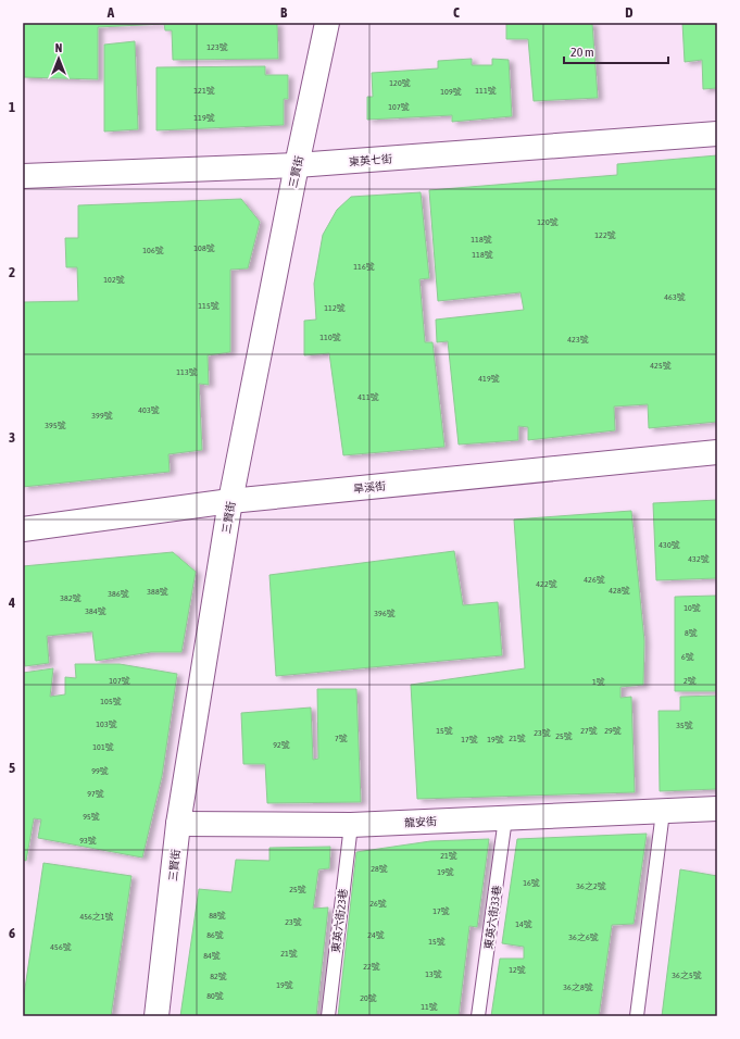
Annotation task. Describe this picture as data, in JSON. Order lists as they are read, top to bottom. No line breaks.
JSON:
{"streets":{"street":["東英七街","三賢街","旱溪街","龍安街"],"lane":["東英六街33巷","東英六街23巷"]},"crossings":[["東英七街","三賢街"],["三賢街","旱溪街"],["三賢街","龍安街"],["龍安街","東英六街33巷"],["龍安街","東英六街23巷"]],"house_numbers":["123號","120號","121號","111號","109號","107號","119號","120號","122號","118號","108號","106號","118號","116號","102號","463號","115號","112號","110號","423號","425號","113號","419號","411號","403號","399號","395號","430號","432號","426號","422號","428號","388號","386號","382號","10號","384號","396號","8號","6號","107號","2號","1號","105號","103號","35號","15號","27號","29號","23號","25號","7號","21號","17號","19號","92號","101號","99號","97號","95號","93號","21號","28號","19號","16號","36之2號","25號","26號","17號","88號","456之1號","23號","14號","86號","24號","36之6號","15號","456號","21號","84號","22號","12號","13號","36之5號","82號","19號","36之8號","80號","20號","11號"],"scale_bar":"20 m","north":"top","grid":{"columns":["A","B","C","D"],"rows":["1","2","3","4","5","6"]}}
